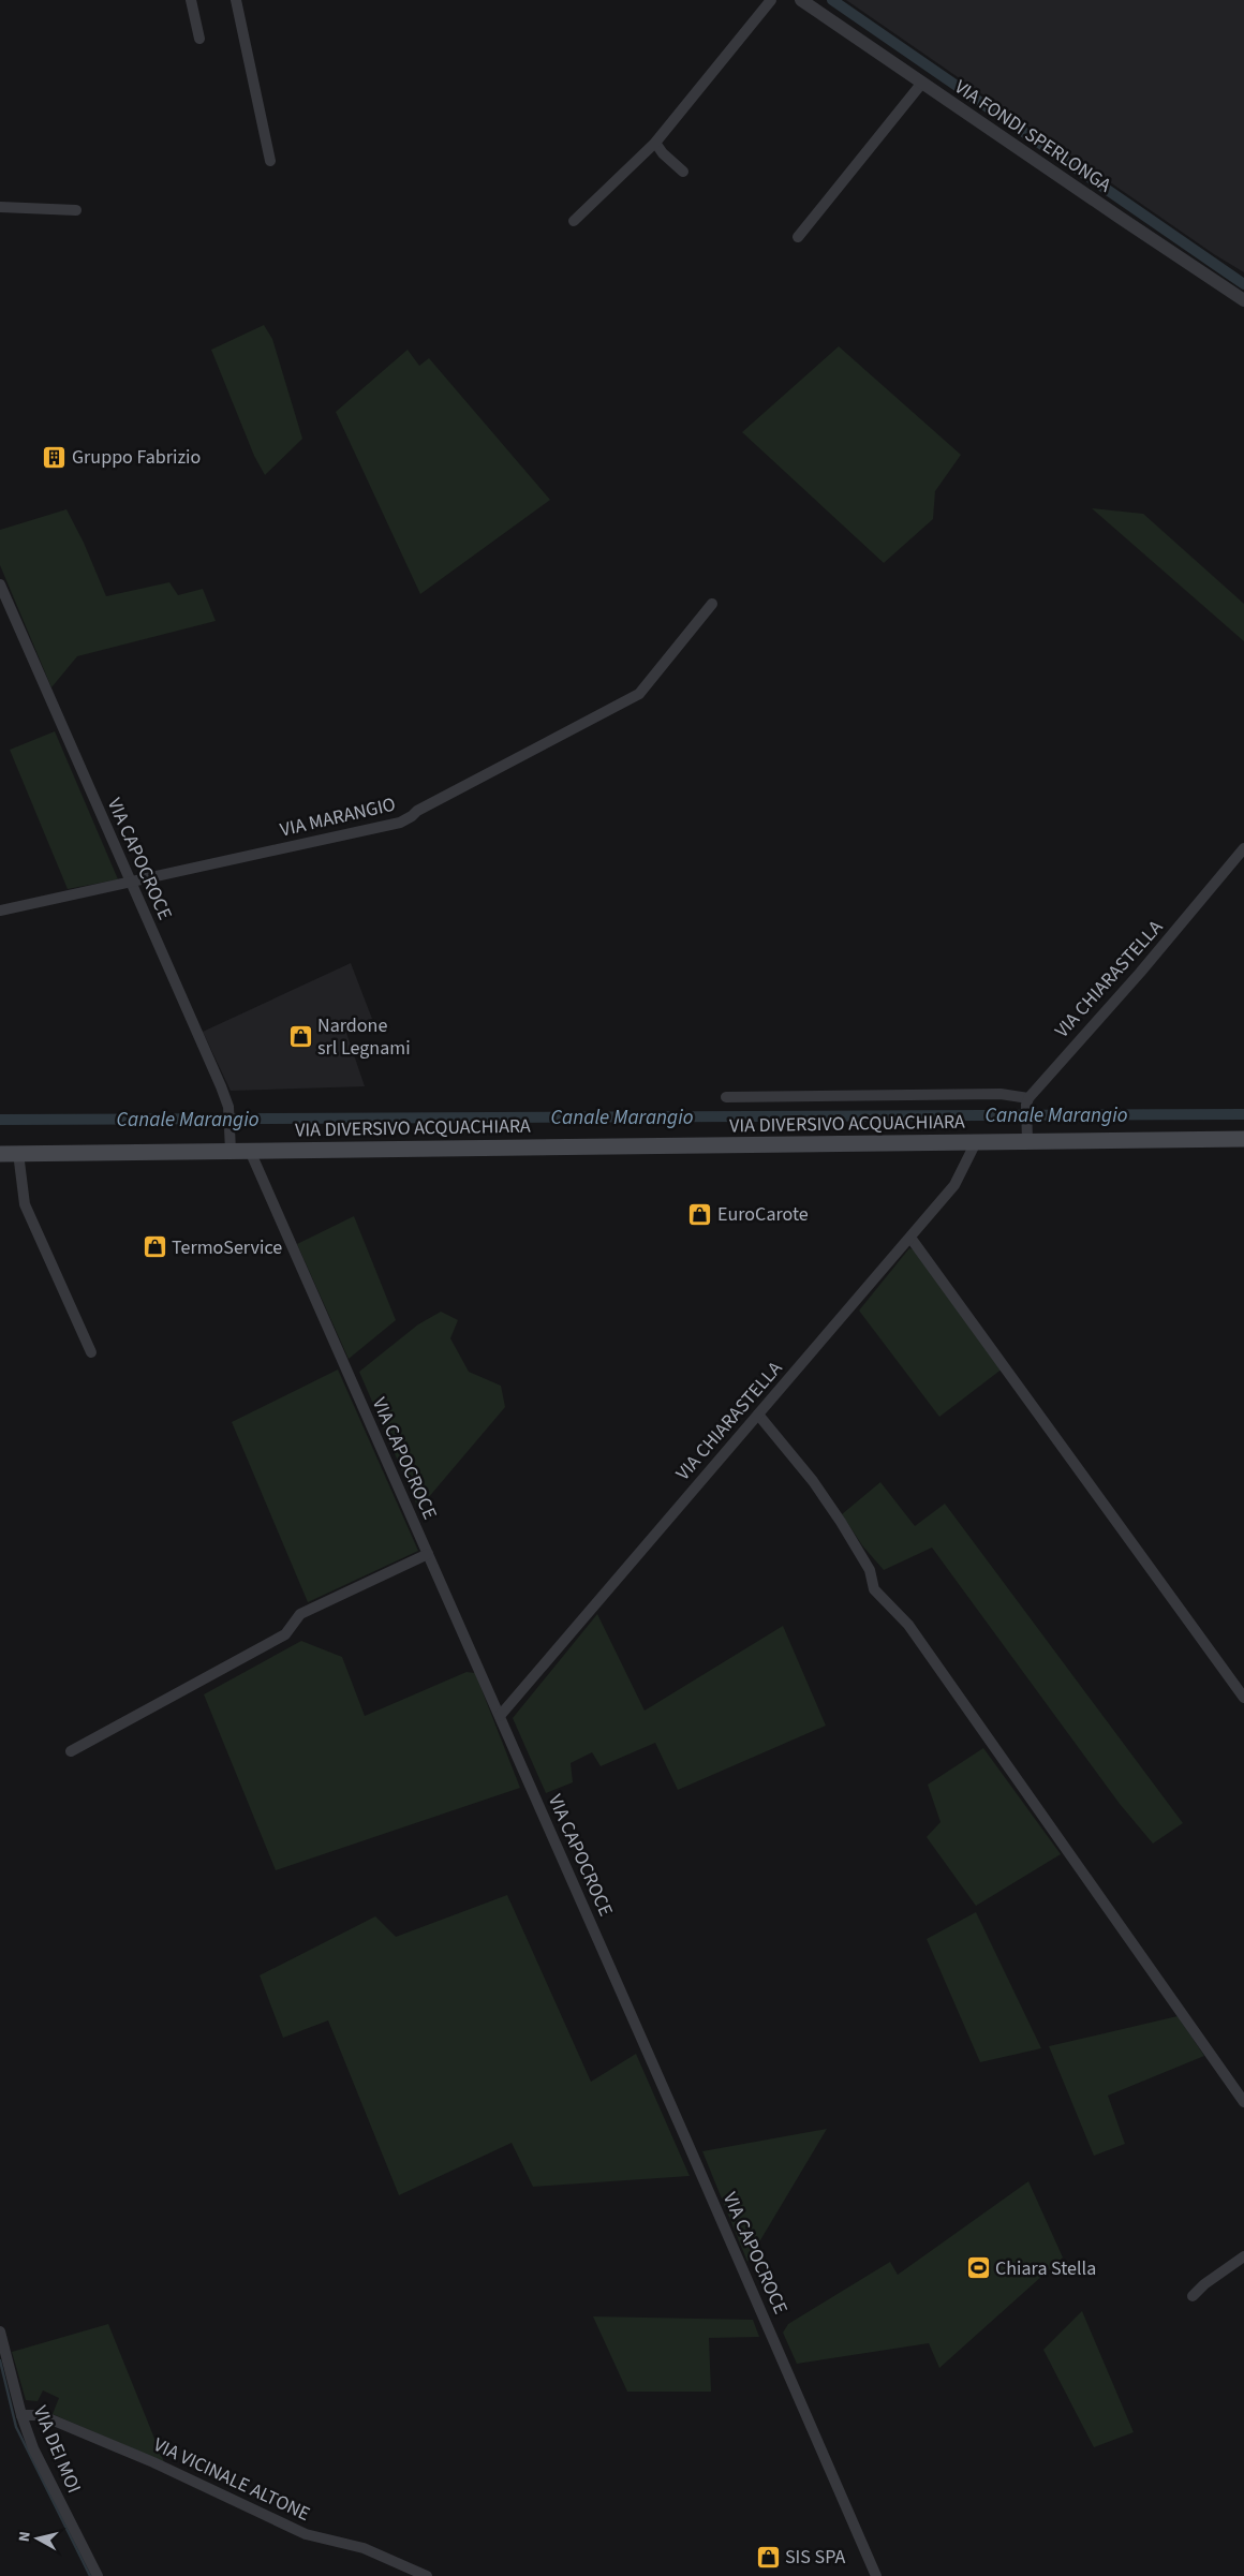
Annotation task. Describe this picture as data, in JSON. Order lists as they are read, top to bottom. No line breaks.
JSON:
{"streets":{"main road":["VIA DIVERSIVO ACQUACHIARA"],"street":["VIA FONDI SPERLONGA","VIA MARANGIO","VIA CAPOCROCE","VIA CHIARASTELLA","VIA DEI MOI","VIA VICINALE ALTONE"]},"crossings":[["VIA MARANGIO","VIA CAPOCROCE"],["VIA CAPOCROCE","VIA CHIARASTELLA"],["VIA CAPOCROCE","VIA DIVERSIVO ACQUACHIARA"],["VIA CHIARASTELLA","VIA DIVERSIVO ACQUACHIARA"],["VIA DEI MOI","VIA VICINALE ALTONE"]],"water":["Canale Marangio"],"places":{"building":["Gruppo Fabrizio"],"shop":["Nardone srl Legnami","EuroCarote","TermoService","SIS SPA"],"sports":["Chiara Stella"]},"north":"left"}
